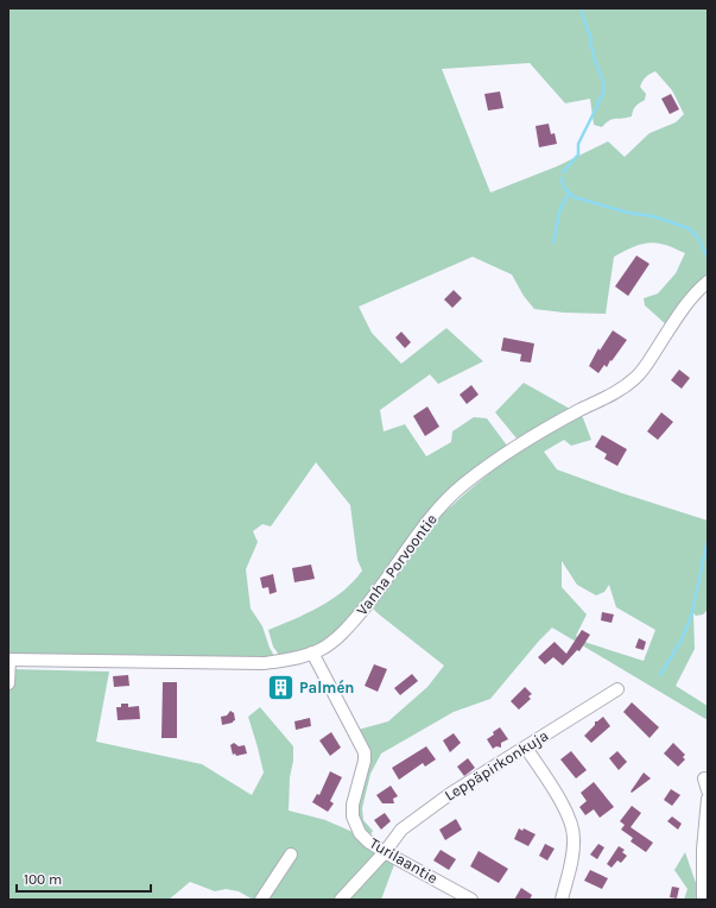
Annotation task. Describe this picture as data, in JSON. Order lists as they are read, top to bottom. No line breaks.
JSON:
{"streets":{"street":["Vanha Porvoontie","Leppäpirkonkuja","Turilaantie"]},"crossings":[["Vanha Porvoontie","Turilaantie"],["Leppäpirkonkuja","Turilaantie"]],"places":{"building":["Palmén"]},"scale_bar":"100 m"}
